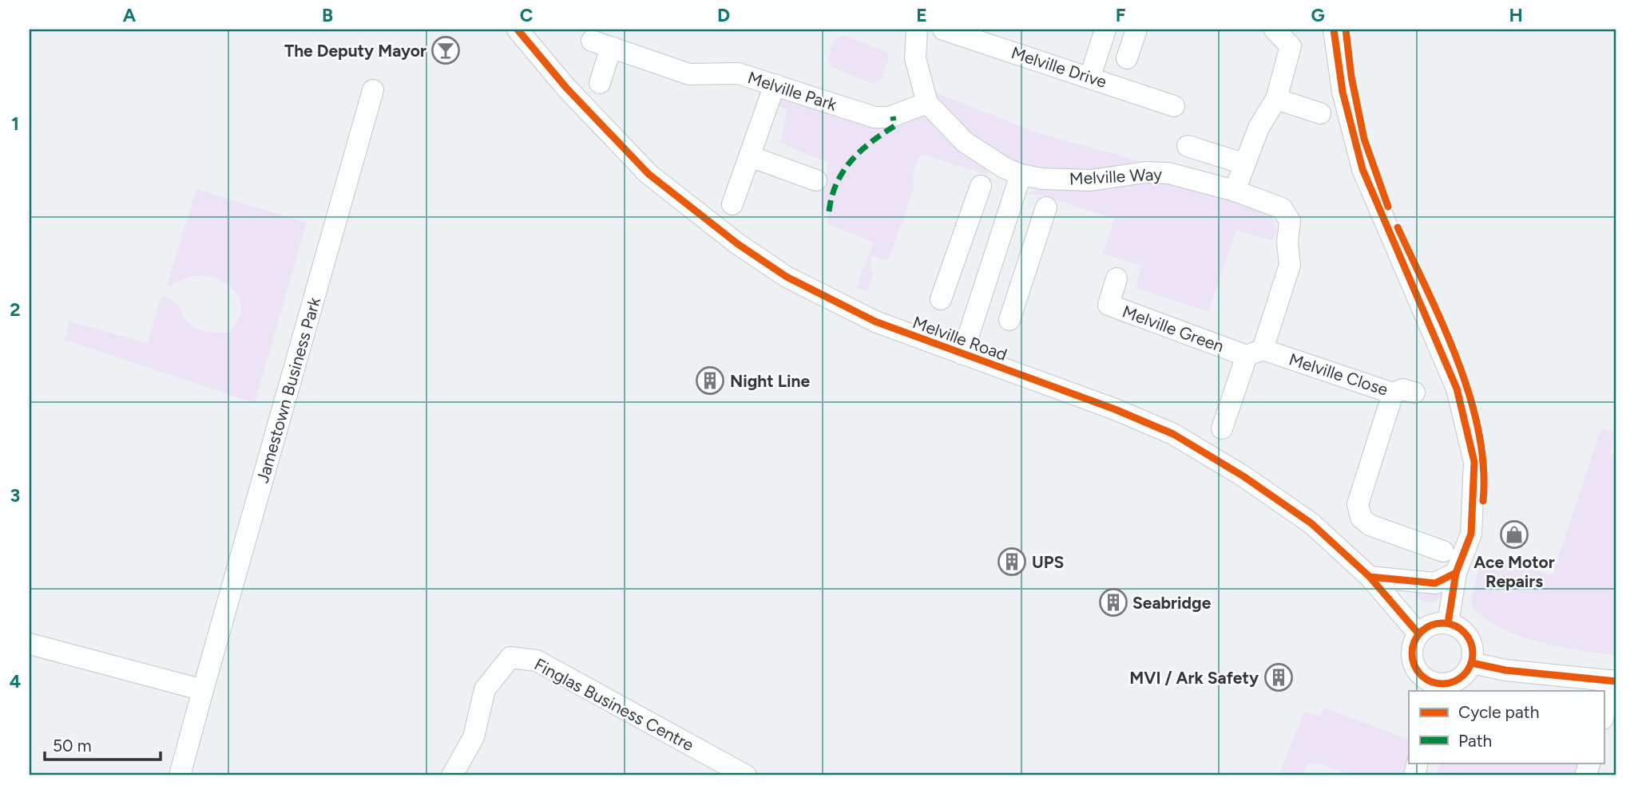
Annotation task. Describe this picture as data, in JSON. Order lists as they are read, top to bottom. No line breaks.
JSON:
{"streets":{"street":["Melville Drive","Melville Park","Melville Way","Melville Green","Melville Road","Melville Close","Jamestown Business Park","Finglas Business Centre"]},"crossings":[["Melville Park","Melville Way"],["Melville Way","Melville Green"],["Melville Way","Melville Close"],["Melville Green","Melville Close"]],"places":{"bar":["The Deputy Mayor"],"building":["Night Line","UPS","Seabridge","MVI / Ark Safety"],"shop":["Ace Motor Repairs"]},"legend":["Cycle path","Path"],"scale_bar":"50 m","grid":{"columns":["A","B","C","D","E","F","G","H"],"rows":["1","2","3","4"]}}
